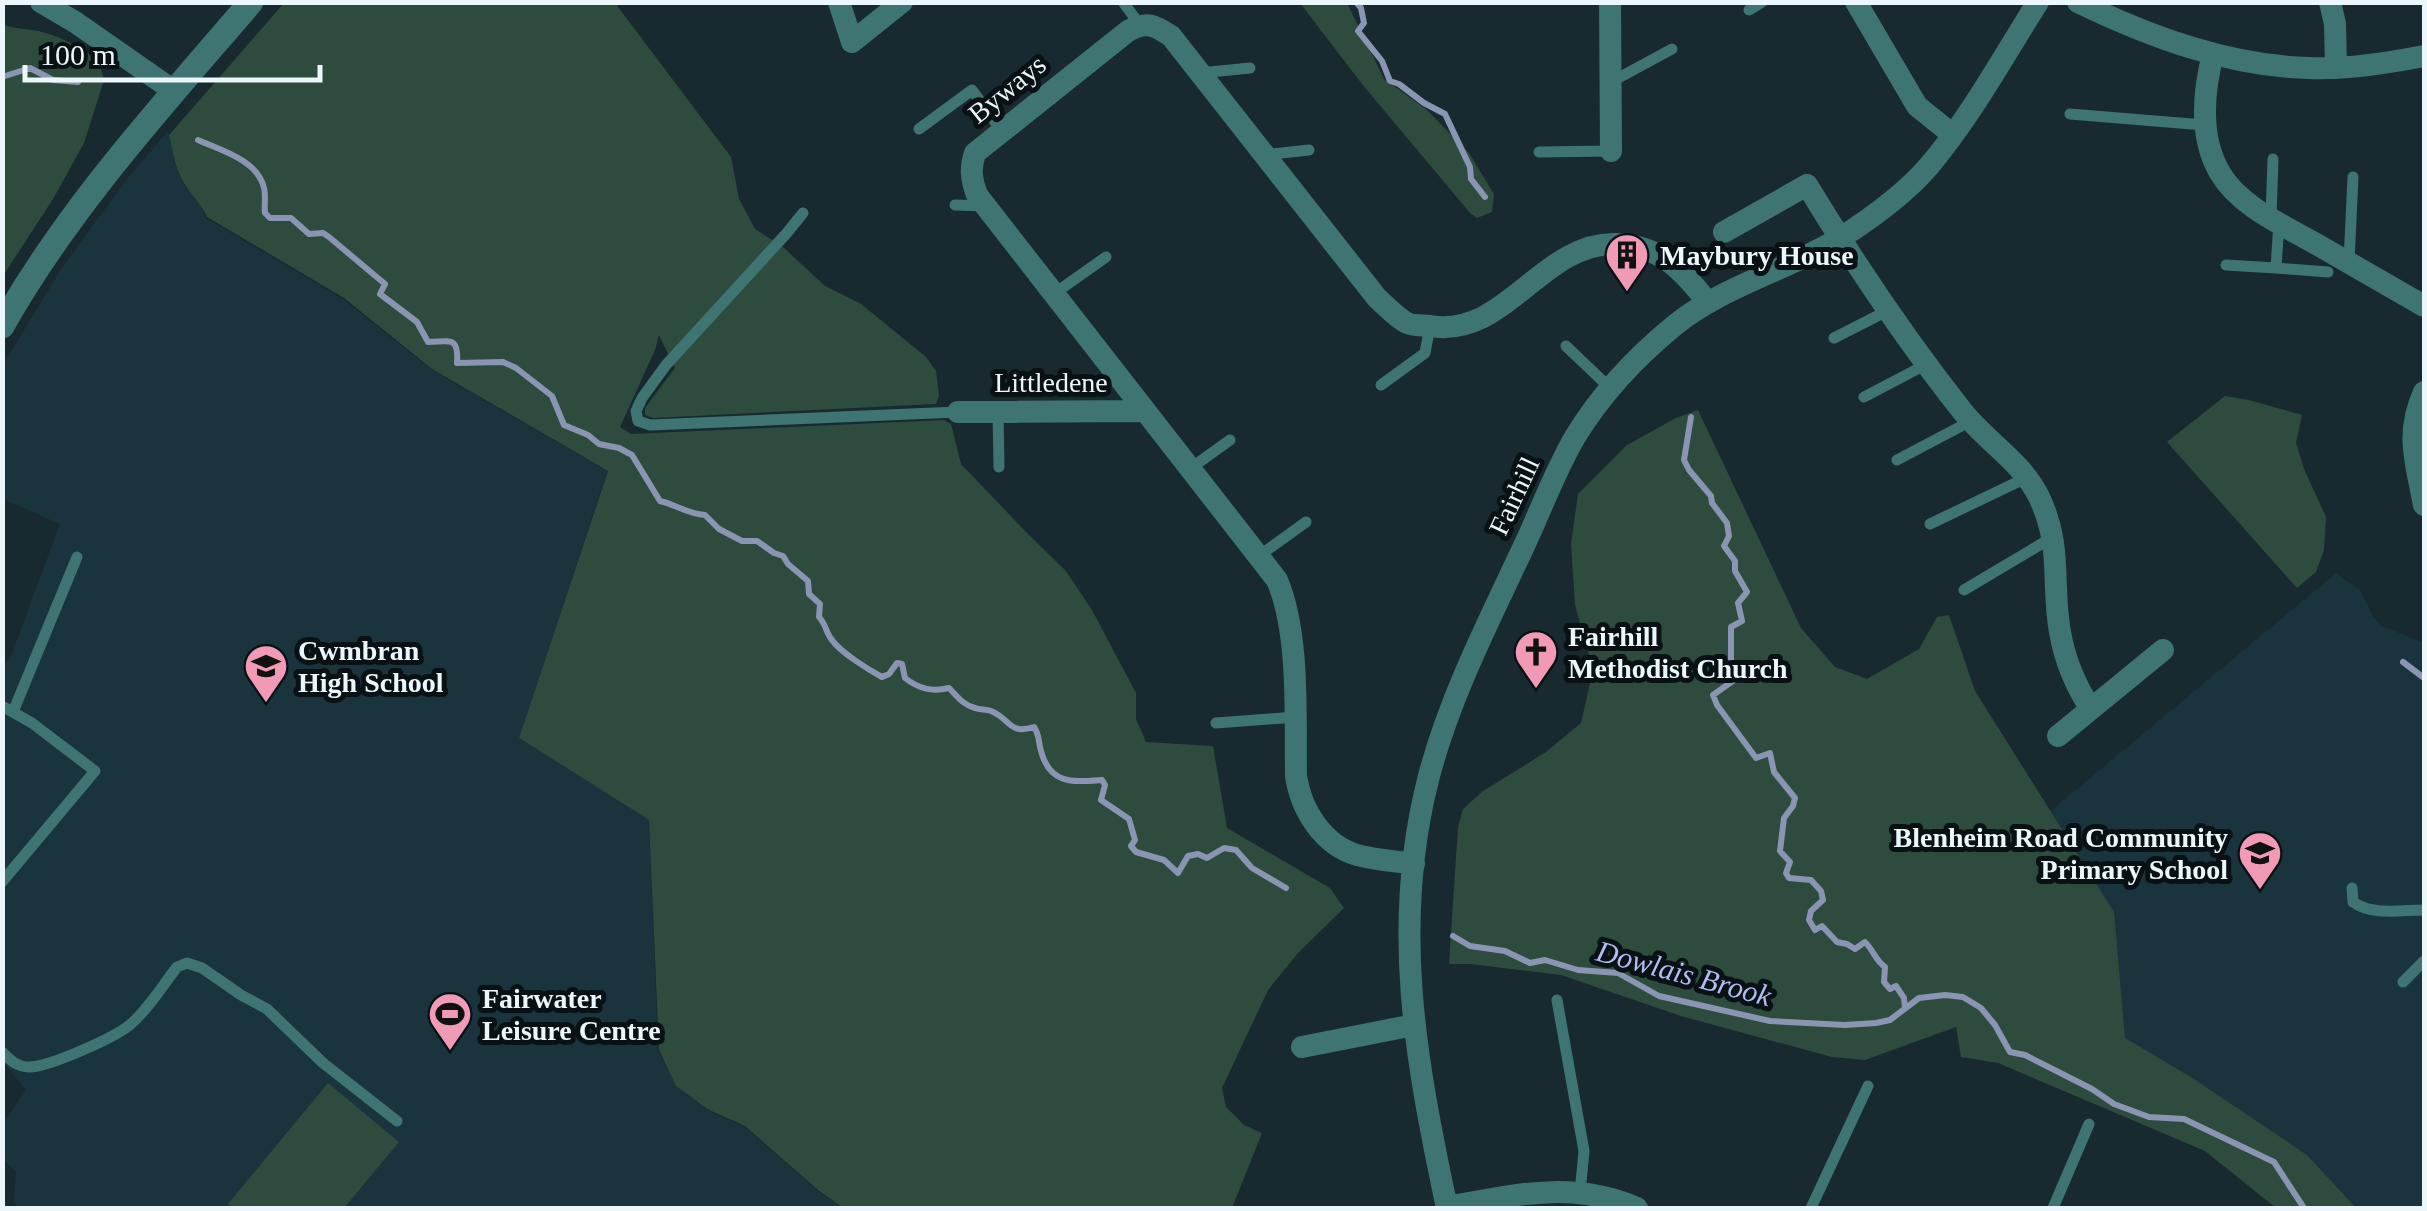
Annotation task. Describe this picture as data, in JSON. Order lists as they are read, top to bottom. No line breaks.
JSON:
{"streets":{"street":["Byways","Littledene","Fairhill"]},"crossings":[["Byways","Littledene"],["Byways","Fairhill"]],"water":["Dowlais Brook"],"places":{"building":["Maybury House"],"church":["Fairhill Methodist Church"],"school or university":["Cwmbran High School","Blenheim Road Community Primary School"],"sports":["Fairwater Leisure Centre"]},"scale_bar":"100 m"}
